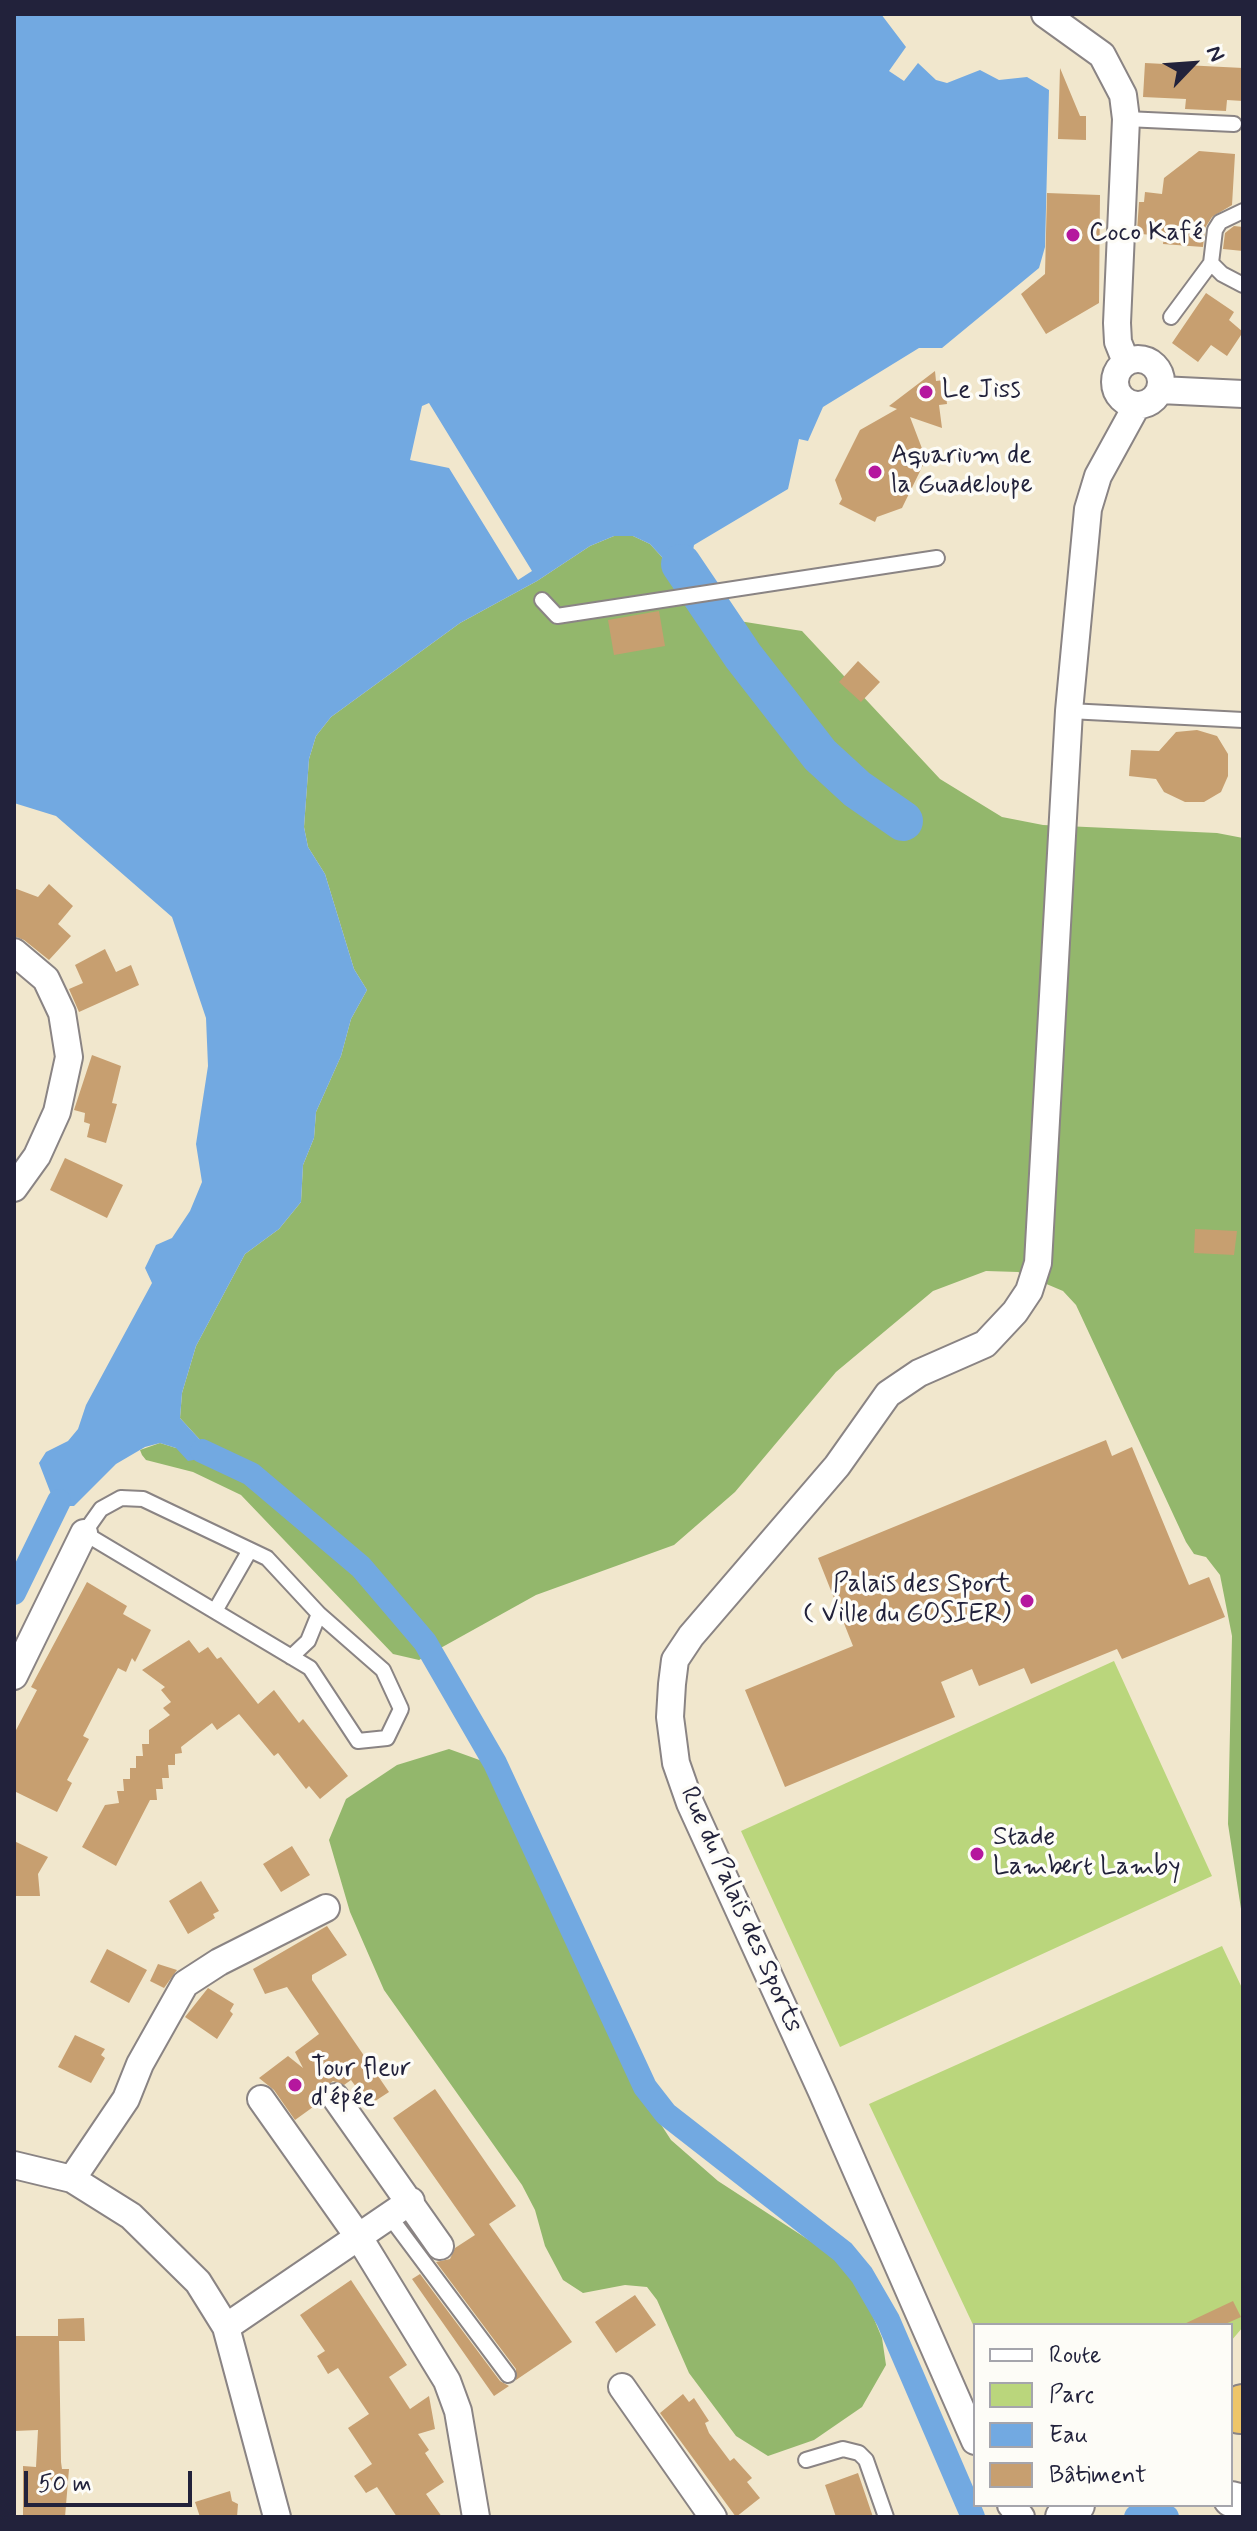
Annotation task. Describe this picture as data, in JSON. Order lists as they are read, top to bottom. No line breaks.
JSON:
{"streets":{"street":["Rue du Palais des Sports"]},"places":["Coco Kafé","Le Jiss","Aquarium de la Guadeloupe","Palais des Sport ( Ville du GOSIER)","Stade Lambert Lamby","Tour fleur d'épée"],"legend":["Route","Parc","Eau","Bâtiment"],"scale_bar":"50 m","north":"top right"}
